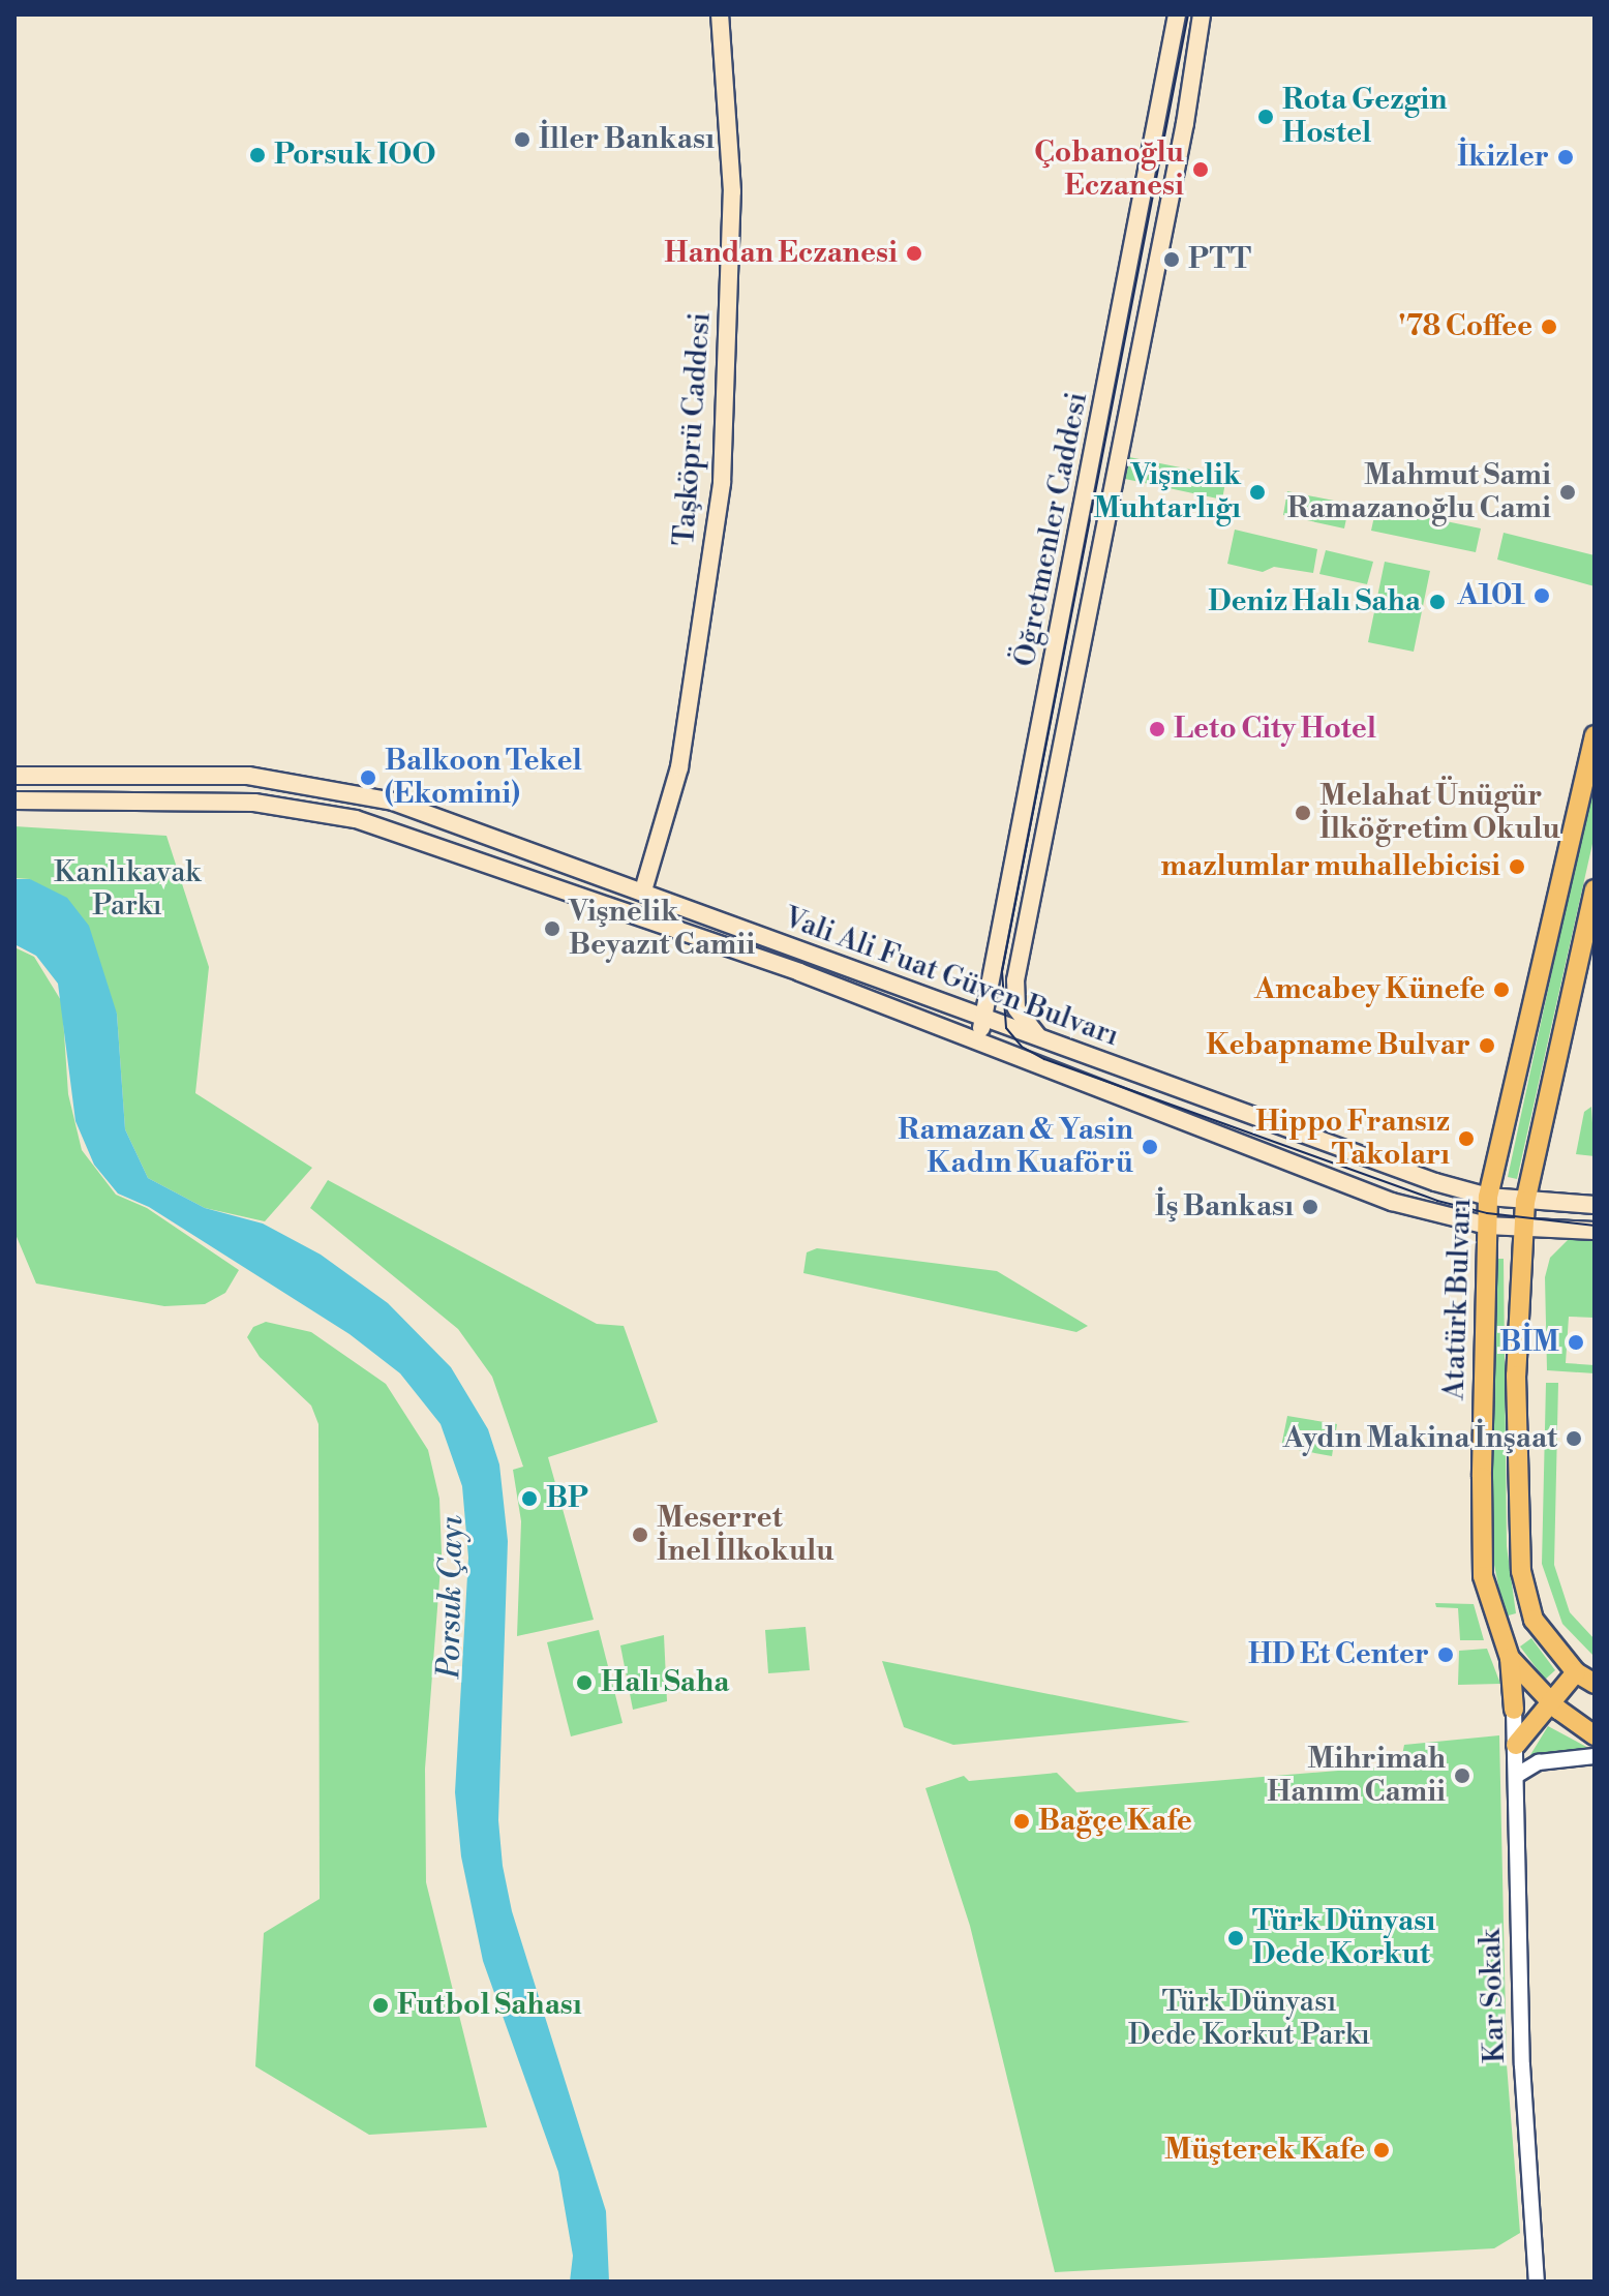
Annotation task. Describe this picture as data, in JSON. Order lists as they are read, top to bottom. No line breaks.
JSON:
{"streets":{"main road":["Taşköprü Caddesi","Öğretmenler Caddesi","Vali Ali Fuat Güven Bulvarı","Atatürk Bulvarı"],"street":["Kar Sokak"]},"crossings":[["Taşköprü Caddesi","Vali Ali Fuat Güven Bulvarı"],["Öğretmenler Caddesi","Vali Ali Fuat Güven Bulvarı"],["Vali Ali Fuat Güven Bulvarı","Atatürk Bulvarı"]],"water":["Porsuk Çayı"],"parks":["Kanlıkavak Parkı","Türk Dünyası Dede Korkut Parkı"],"places":["Rota Gezgin Hostel","İller Bankası","Porsuk IOO","İkizler","Çobanoğlu Eczanesi","Handan Eczanesi","PTT","'78 Coffee","Vişnelik Muhtarlığı","Mahmut Sami Ramazanoğlu Cami","A101","Deniz Halı Saha","Leto City Hotel","Balkoon Tekel (Ekomini)","Melahat Ünügür İlköğretim Okulu","mazlumlar muhallebicisi","Vişnelik Beyazıt Camii","Amcabey Künefe","Kebapname Bulvar","Hippo Fransız Takoları","Ramazan & Yasin Kadın Kuaförü","İş Bankası","BİM","Aydın Makina İnşaat","BP","Meserret İnel İlkokulu","HD Et Center","Halı Saha","Mihrimah Hanım Camii","Bağçe Kafe","Türk Dünyası Dede Korkut","Futbol Sahası","Müşterek Kafe"]}
